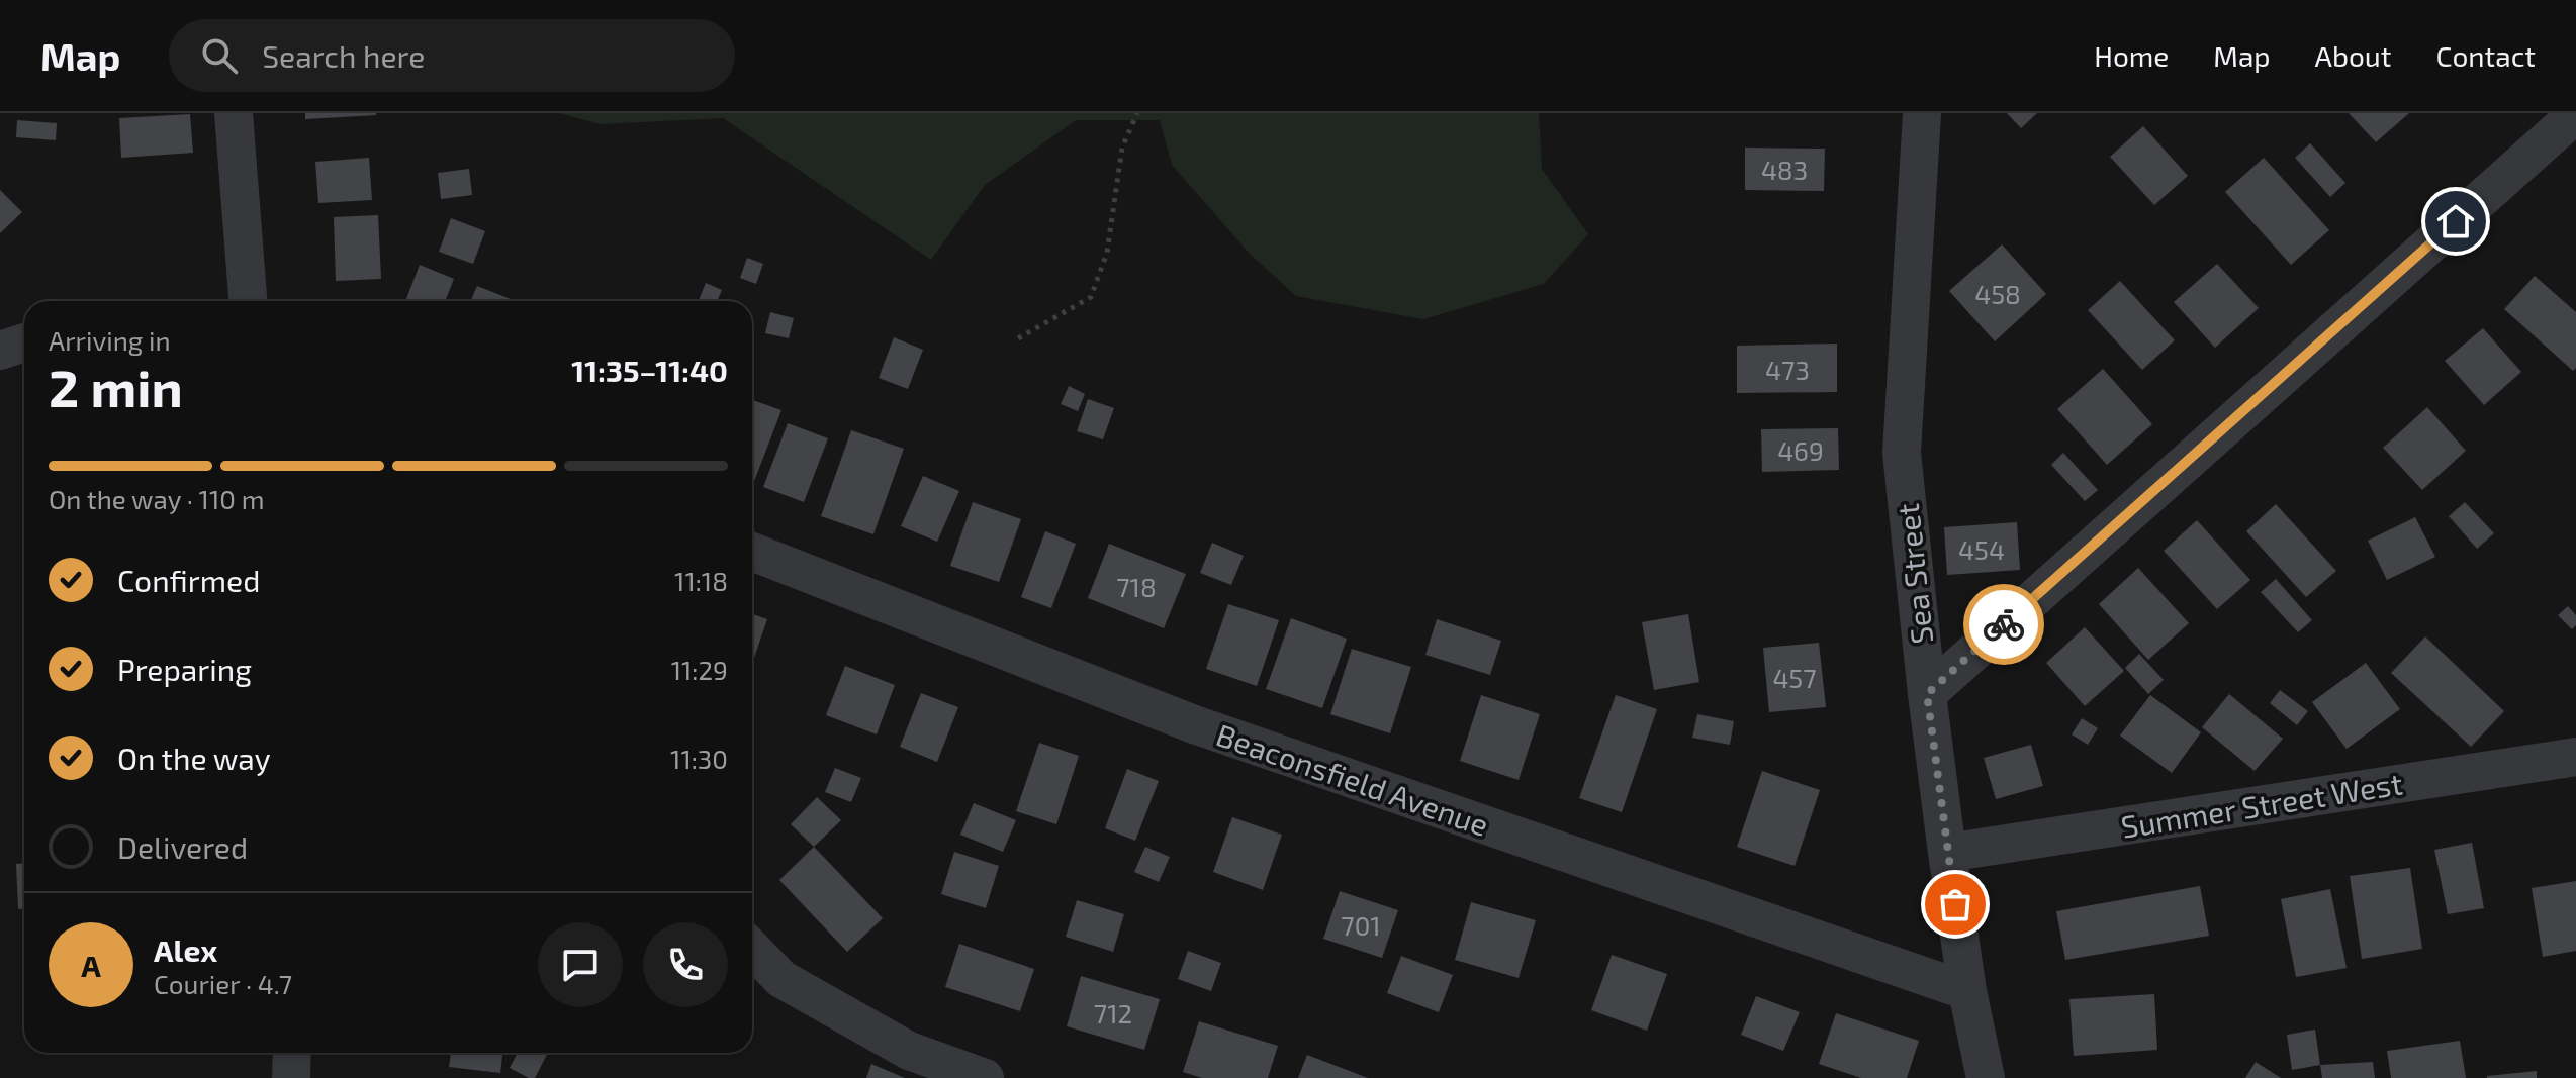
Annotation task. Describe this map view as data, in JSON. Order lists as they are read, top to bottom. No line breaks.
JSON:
{"streets":{"street":["Sea Street","Beaconsfield Avenue","Summer Street West"]},"crossings":[["Sea Street","Beaconsfield Avenue"],["Sea Street","Summer Street West"]],"house_numbers":["483","458","473","469","454","718","457","701","712"],"page":{"header":"Map","search":"Search here","nav":["Home","Map","About","Contact"],"heading":["2 min","Arriving in","11:35–11:40"],"panel":["Alex","Courier · 4.7"],"bar":"On the way · 110 m","list":[["Confirmed","11:18"],["Preparing","11:29"],["On the way","11:30"],"Delivered"],"round":"A"}}
